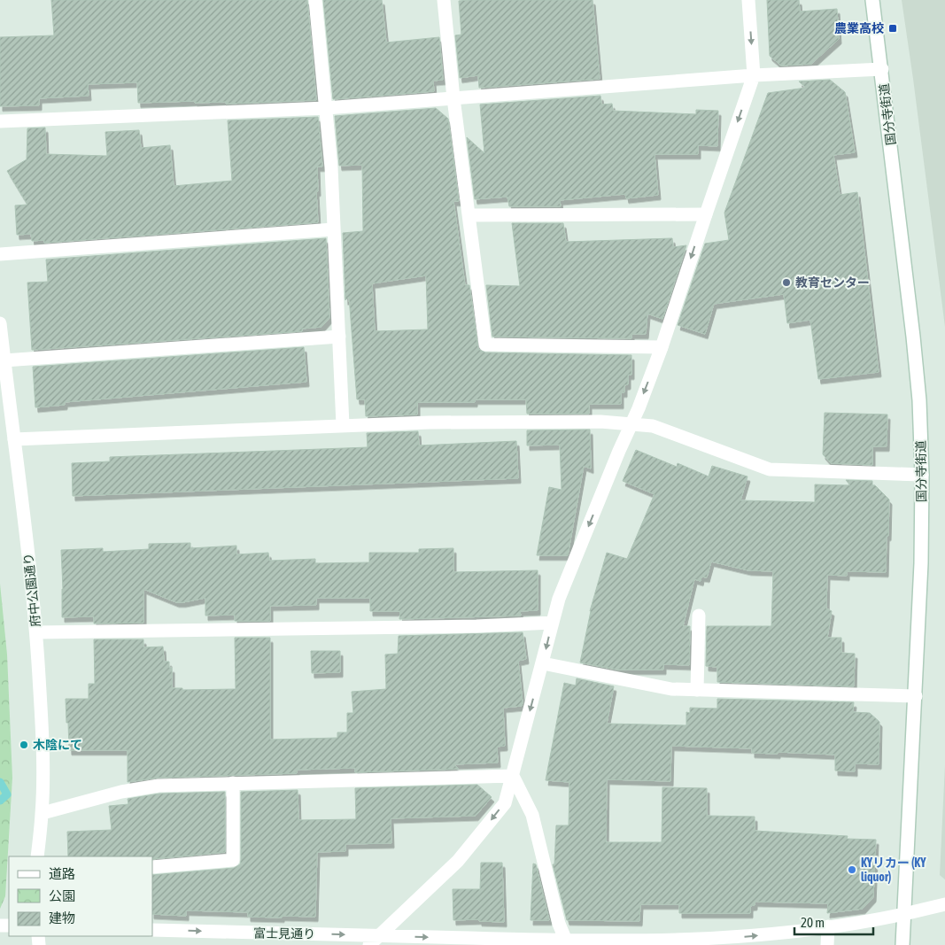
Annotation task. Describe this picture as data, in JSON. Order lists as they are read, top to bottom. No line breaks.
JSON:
{"streets":{"street":["国分寺街道","府中公園通り","富士見通り"]},"crossings":[["国分寺街道","富士見通り"]],"one_way":["富士見通り"],"places":{"transit":["農業高校"],"other":["教育センター","木陰にて","KYリカー (KY liquor)"]},"legend":["道路","公園","建物"],"scale_bar":"20 m"}
